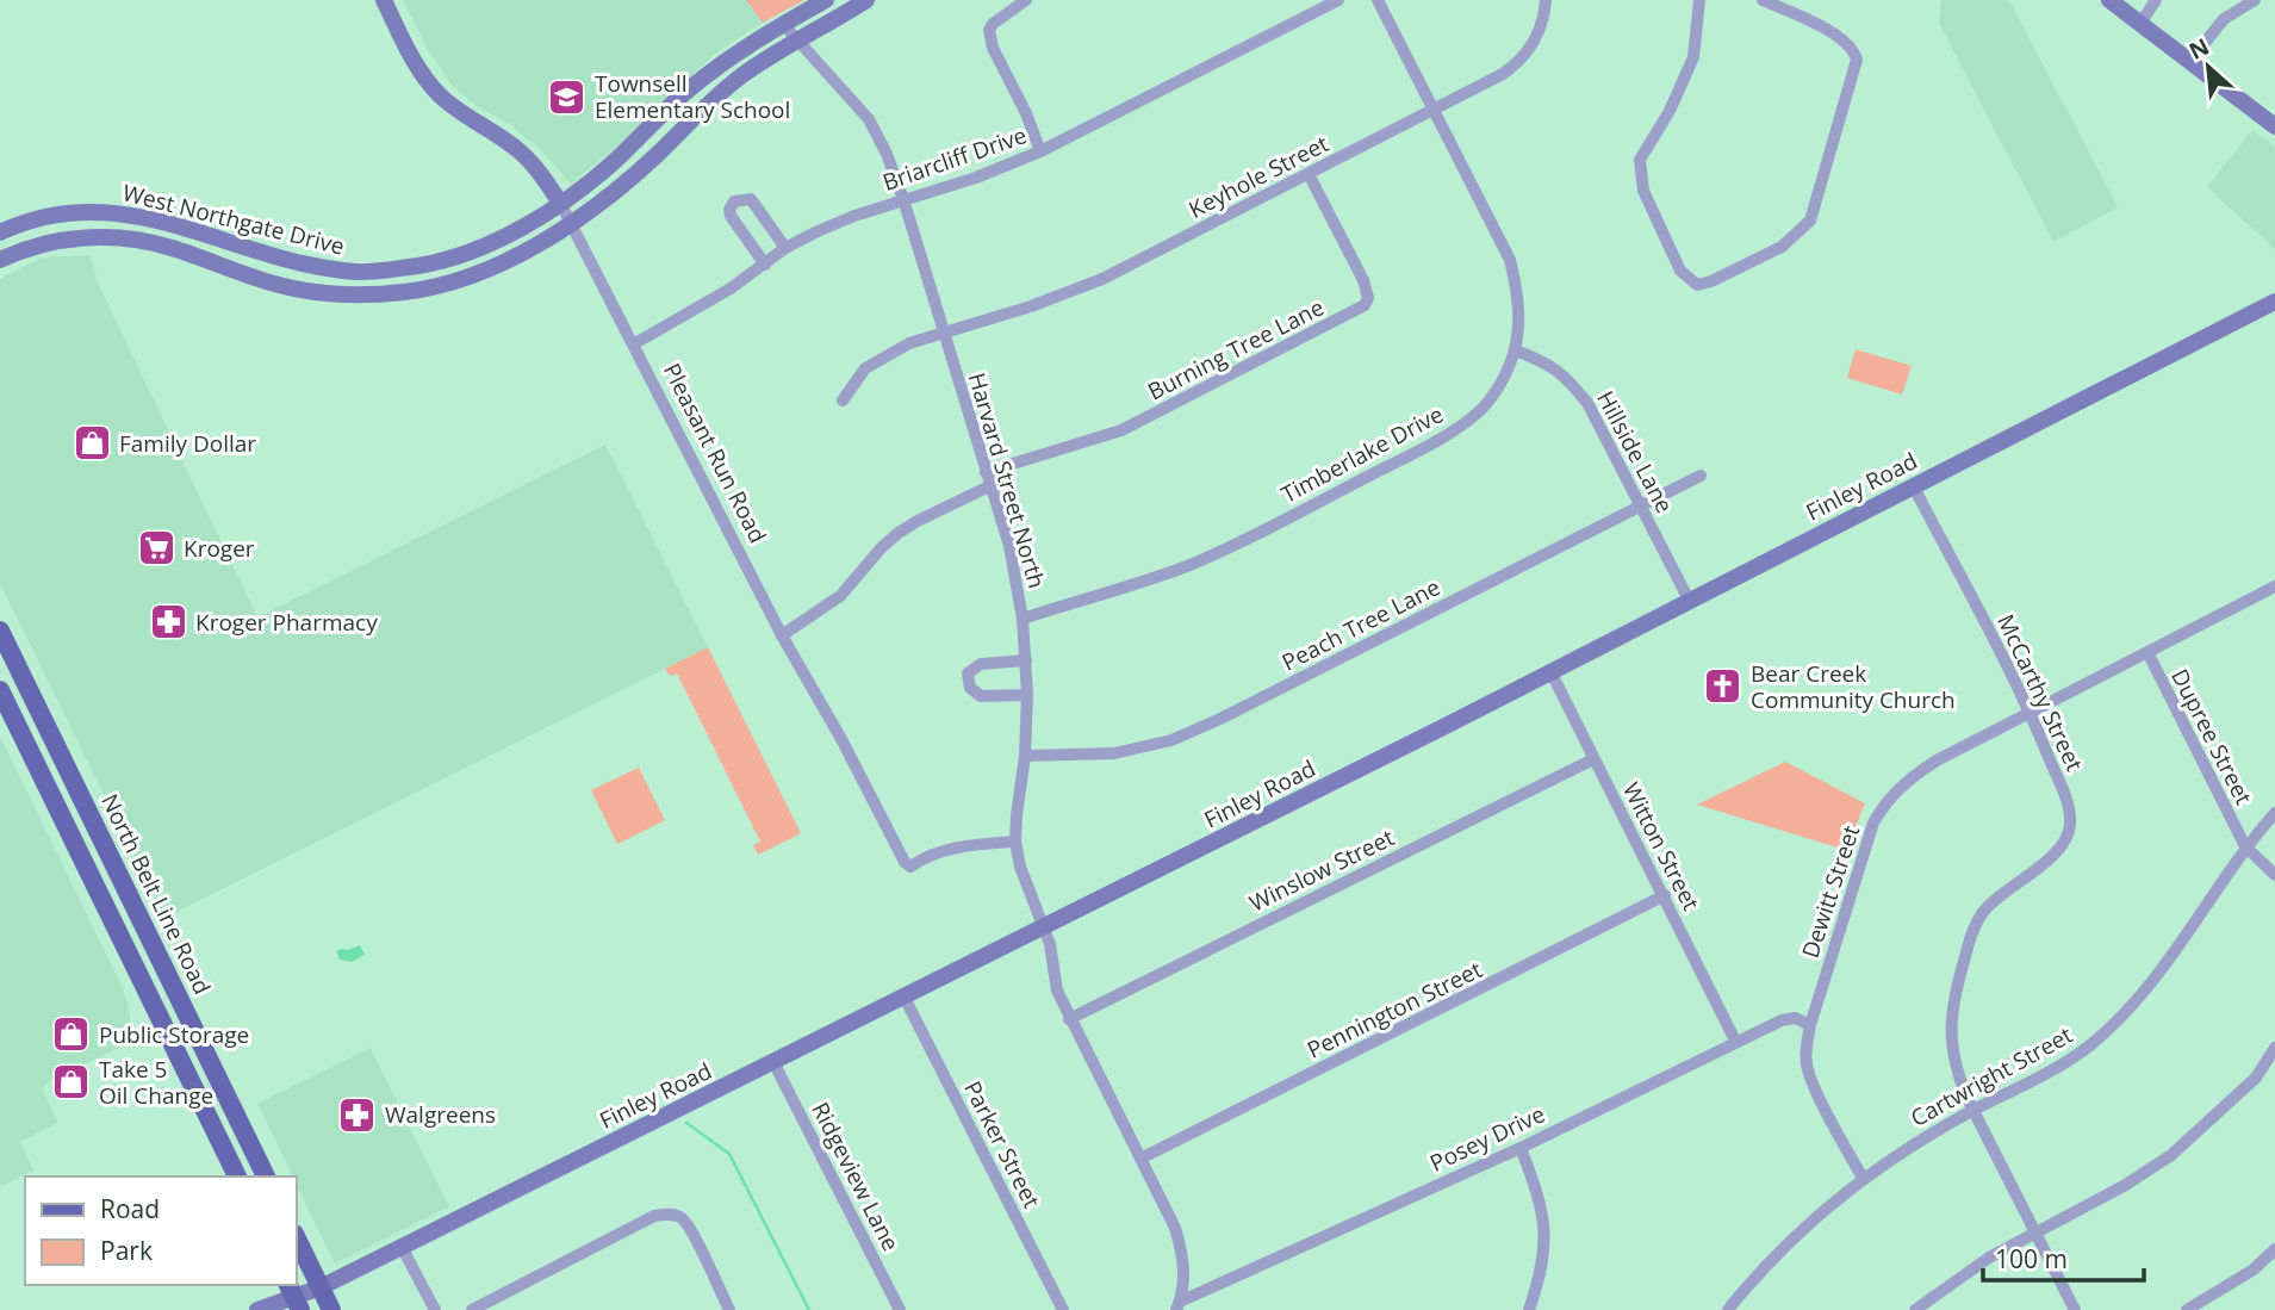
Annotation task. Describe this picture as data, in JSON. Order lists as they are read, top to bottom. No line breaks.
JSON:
{"streets":{"main road":["North Belt Line Road"],"street":["Briarcliff Drive","Keyhole Street","West Northgate Drive","Burning Tree Lane","Hillside Lane","Pleasant Run Road","Timberlake Drive","Harvard Street North","Finley Road","Peach Tree Lane","McCarthy Street","Dupree Street","Witton Street","Winslow Street","Dewitt Street","Pennington Street","Cartwright Street","Posey Drive","Parker Street","Ridgeview Lane"]},"crossings":[["Briarcliff Drive","Pleasant Run Road"],["Briarcliff Drive","Harvard Street North"],["Keyhole Street","Burning Tree Lane"],["Keyhole Street","Timberlake Drive"],["Keyhole Street","Harvard Street North"],["West Northgate Drive","Pleasant Run Road"],["West Northgate Drive","Harvard Street North"],["Burning Tree Lane","Harvard Street North"],["Hillside Lane","Timberlake Drive"],["Hillside Lane","Finley Road"],["Hillside Lane","Peach Tree Lane"],["Pleasant Run Road","Harvard Street North"],["Timberlake Drive","Harvard Street North"],["Harvard Street North","Finley Road"],["Harvard Street North","Peach Tree Lane"],["Harvard Street North","Winslow Street"],["Harvard Street North","Pennington Street"],["Harvard Street North","Posey Drive"],["Finley Road","McCarthy Street"],["Finley Road","Witton Street"],["Finley Road","Parker Street"],["Finley Road","Ridgeview Lane"],["McCarthy Street","Dewitt Street"],["McCarthy Street","Cartwright Street"],["Dupree Street","Dewitt Street"],["Dupree Street","Cartwright Street"],["Witton Street","Winslow Street"],["Witton Street","Pennington Street"],["Witton Street","Posey Drive"],["Dewitt Street","Cartwright Street"],["Dewitt Street","Posey Drive"]],"places":{"school or university":["Townsell Elementary School"],"shop":["Family Dollar","Public Storage","Take 5 Oil Change"],"supermarket":["Kroger"],"pharmacy":["Kroger Pharmacy","Walgreens"],"church":["Bear Creek Community Church"]},"legend":["Road","Park"],"scale_bar":"100 m","north":"top left"}
